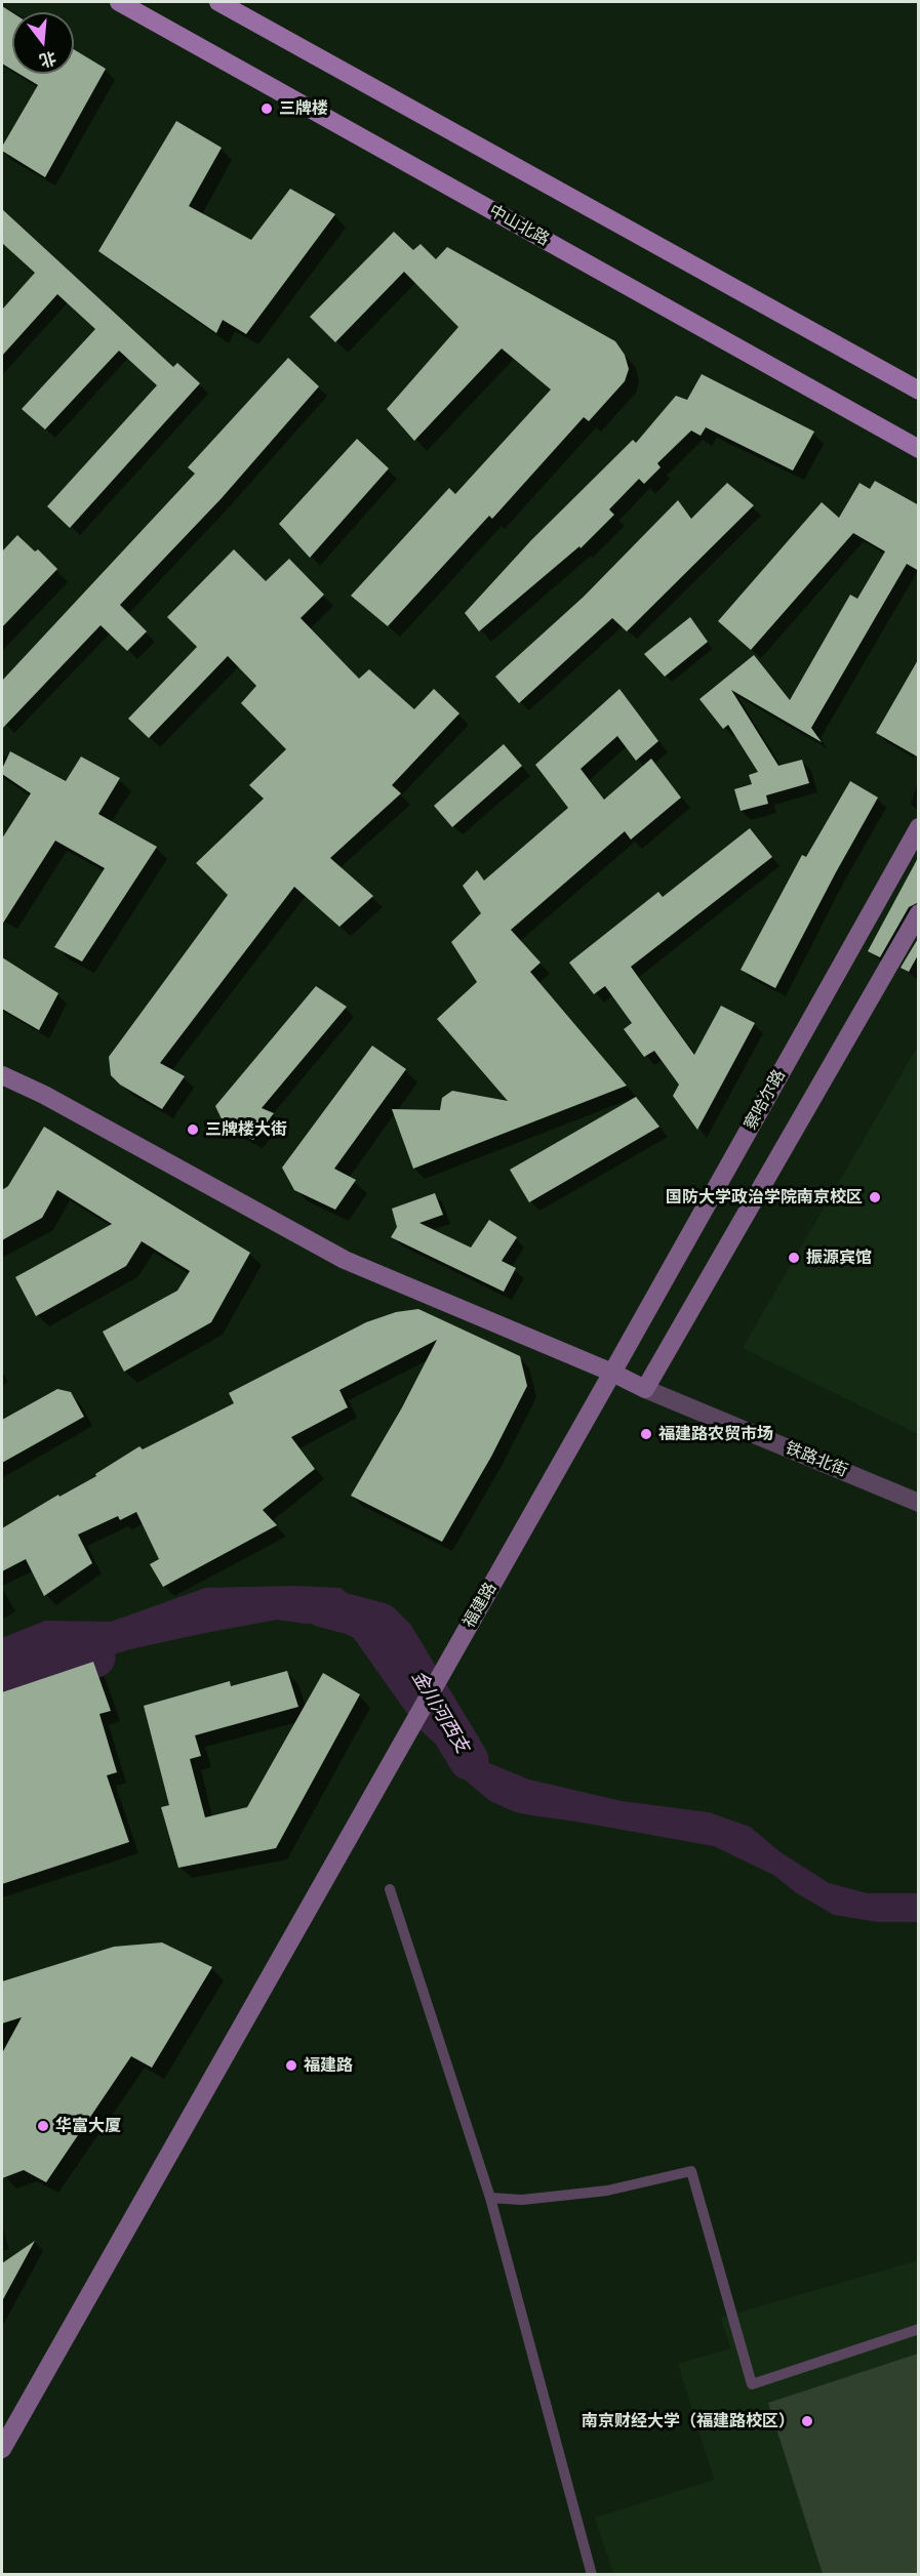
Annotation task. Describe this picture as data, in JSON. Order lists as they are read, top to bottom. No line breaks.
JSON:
{"streets":{"main road":["中山北路","察哈尔路","铁路北街","福建路"]},"crossings":[["察哈尔路","铁路北街"],["察哈尔路","福建路"],["铁路北街","福建路"]],"water":["金川河西支"],"places":["三牌楼","三牌楼大街","国防大学政治学院南京校区","振源宾馆","福建路农贸市场","福建路","华富大厦","南京财经大学（福建路校区）"],"north":"bottom"}
